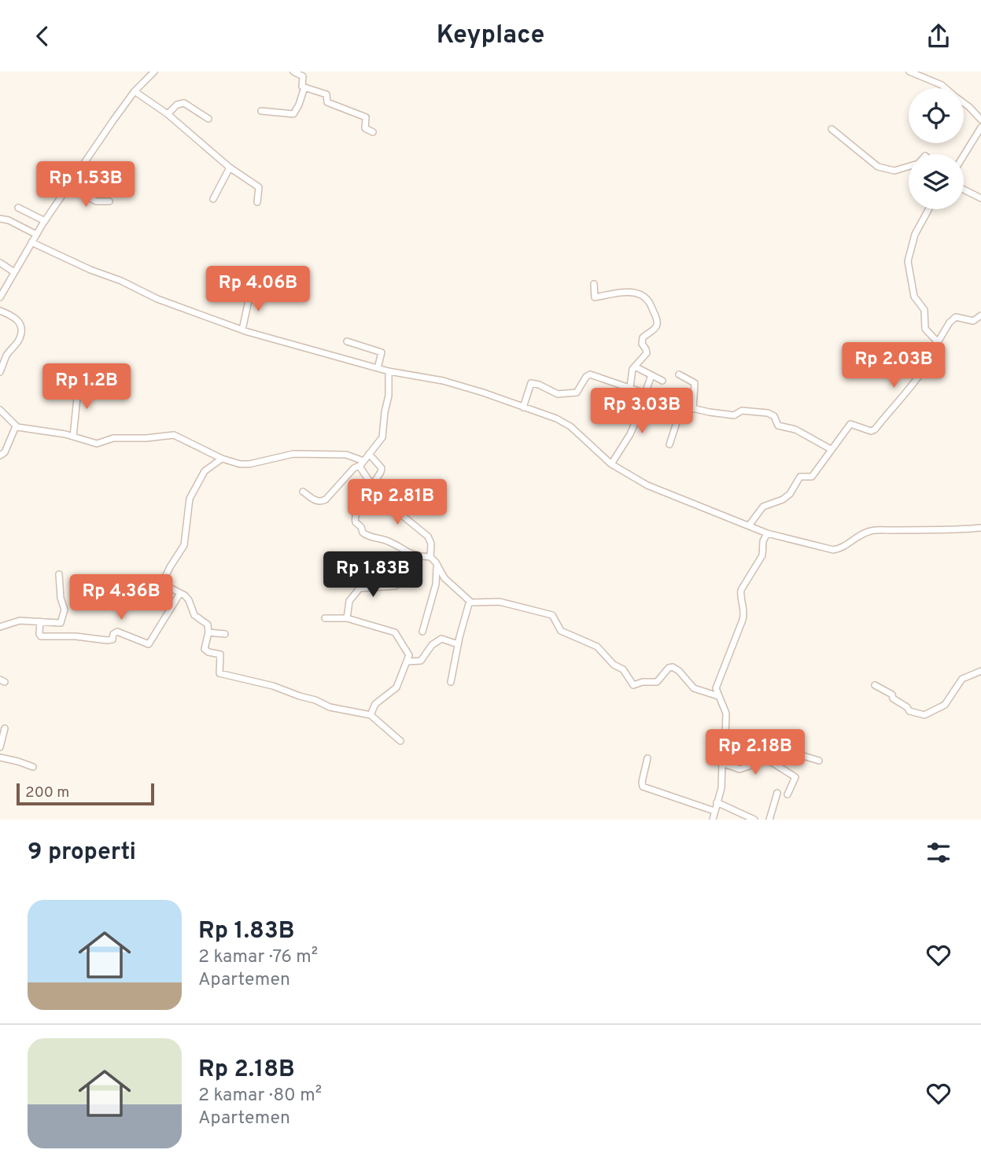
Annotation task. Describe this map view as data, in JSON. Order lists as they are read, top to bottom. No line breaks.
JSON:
{"scale_bar":"200 m","page":{"header":"Keyplace","price":["Rp 1.53B","Rp 4.06B","Rp 2.03B","Rp 1.2B","Rp 3.03B","Rp 2.81B","Rp 1.83B","Rp 4.36B","Rp 2.18B"],"scale":"200 m","heading":"9 properti","list":[{"name":"Rp 1.83B","note":"2 kamar · 76 m² · Apartemen"},{"name":"Rp 2.18B","note":"2 kamar · 80 m² · Apartemen"}]}}
